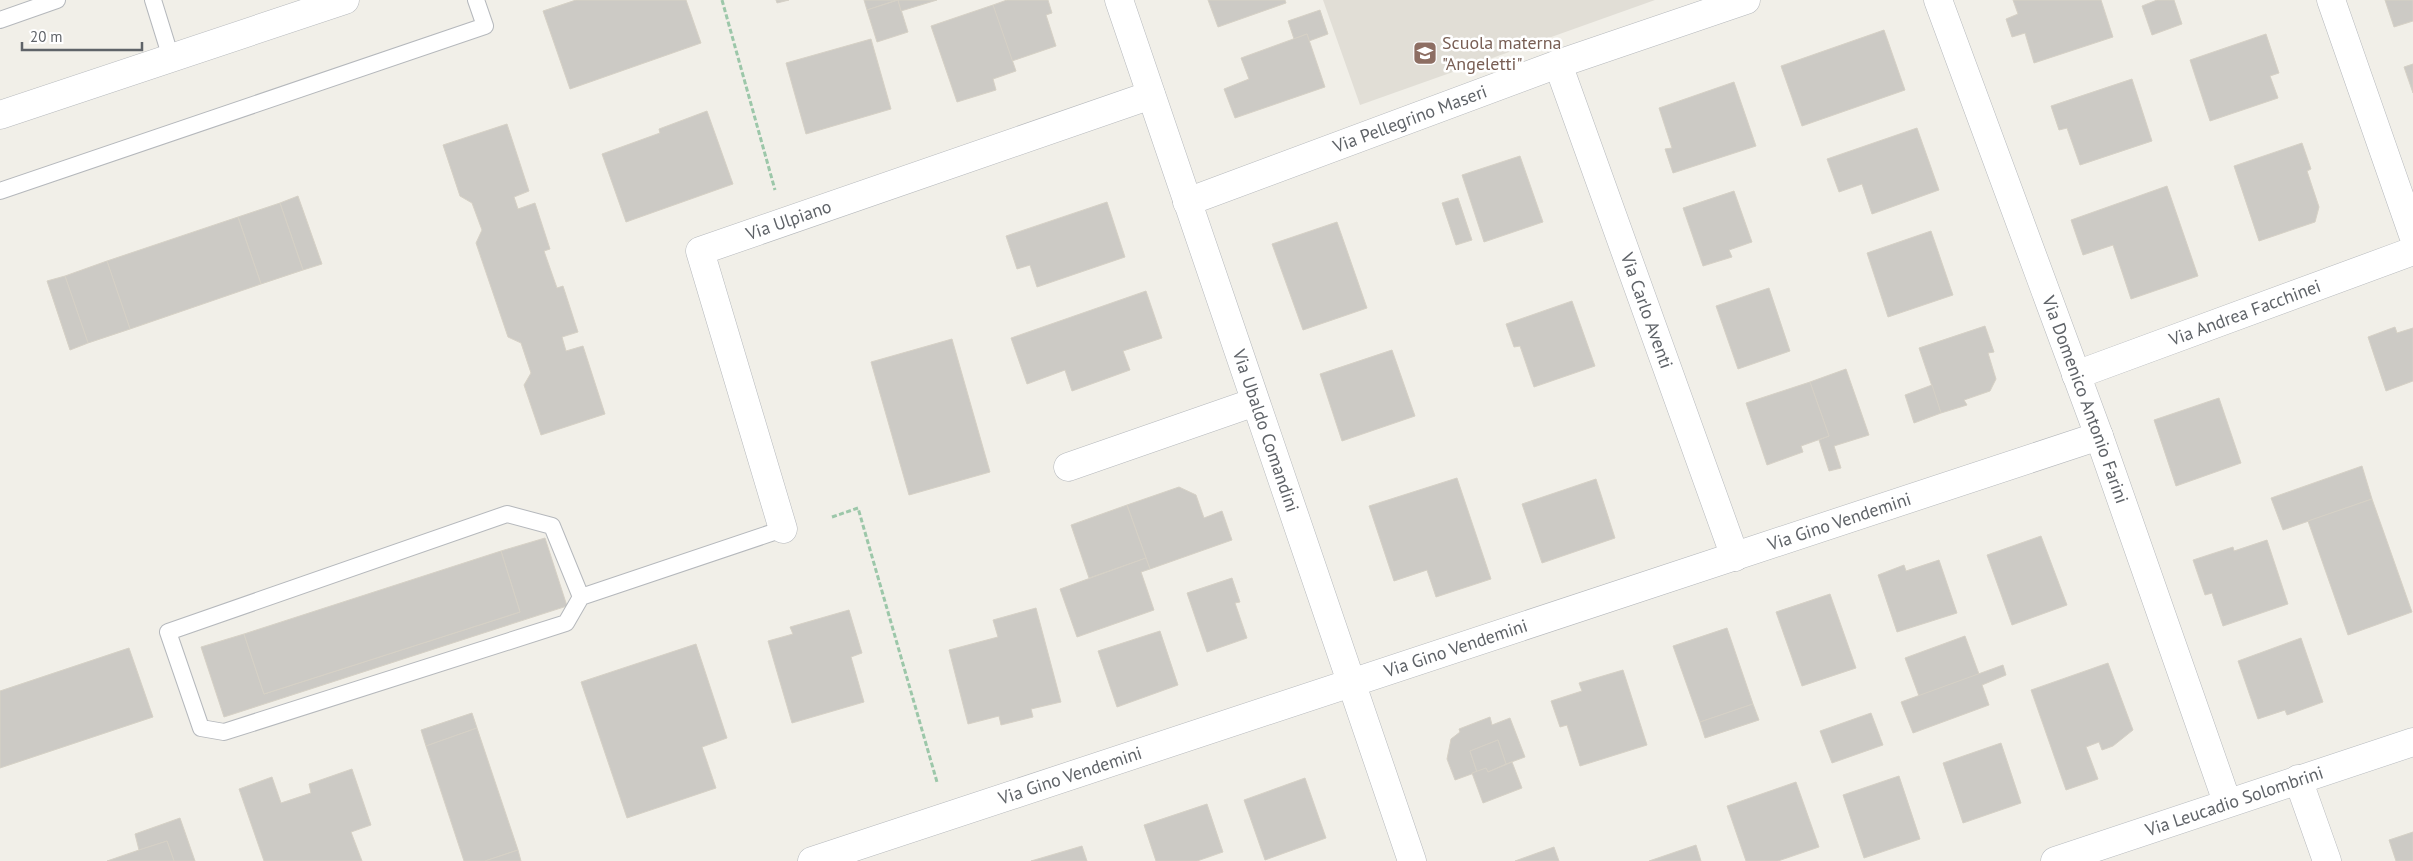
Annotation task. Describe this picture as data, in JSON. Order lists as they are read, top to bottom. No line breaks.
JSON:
{"streets":{"street":["Via Pellegrino Maseri","Via Ulpiano","Via Carlo Aventi","Via Andrea Facchinei","Via Domenico Antonio Farini","Via Ubaldo Comandini","Via Gino Vendemini","Via Leucadio Solombrini"]},"crossings":[["Via Pellegrino Maseri","Via Carlo Aventi"],["Via Pellegrino Maseri","Via Ubaldo Comandini"],["Via Ulpiano","Via Ubaldo Comandini"],["Via Carlo Aventi","Via Gino Vendemini"],["Via Andrea Facchinei","Via Domenico Antonio Farini"],["Via Domenico Antonio Farini","Via Gino Vendemini"],["Via Domenico Antonio Farini","Via Leucadio Solombrini"],["Via Ubaldo Comandini","Via Gino Vendemini"]],"places":{"school or university":["Scuola materna \"Angeletti\""]},"scale_bar":"20 m"}
